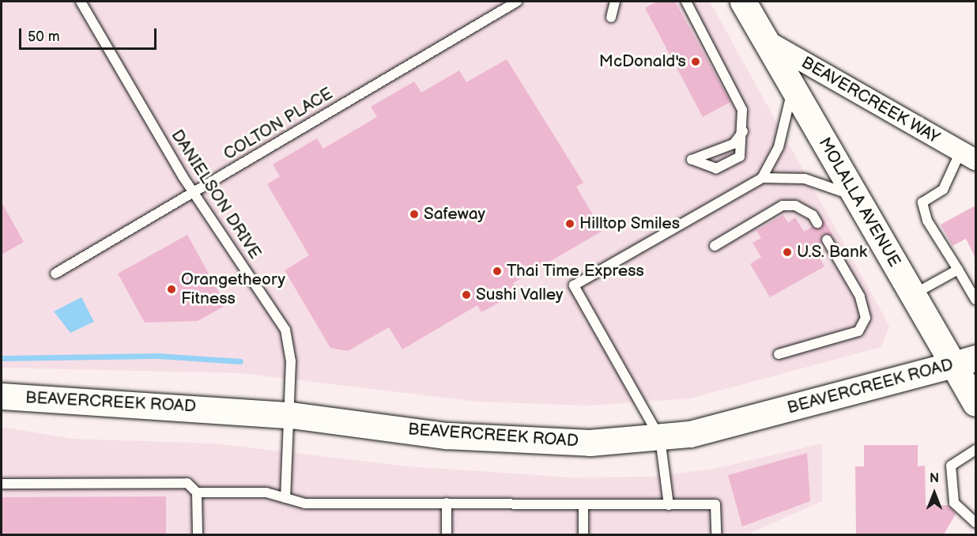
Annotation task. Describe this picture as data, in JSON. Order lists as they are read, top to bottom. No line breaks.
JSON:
{"streets":{"main road":["MOLALLA AVENUE","BEAVERCREEK ROAD"],"street":["BEAVERCREEK WAY"],"lane":["COLTON PLACE","DANIELSON DRIVE"]},"crossings":[["BEAVERCREEK WAY","MOLALLA AVENUE"],["COLTON PLACE","DANIELSON DRIVE"],["DANIELSON DRIVE","BEAVERCREEK ROAD"],["MOLALLA AVENUE","BEAVERCREEK ROAD"]],"places":["McDonald's","Safeway","Hilltop Smiles","U.S. Bank","Thai Time Express","Orangetheory Fitness","Sushi Valley"],"scale_bar":"50 m","north":"top"}
